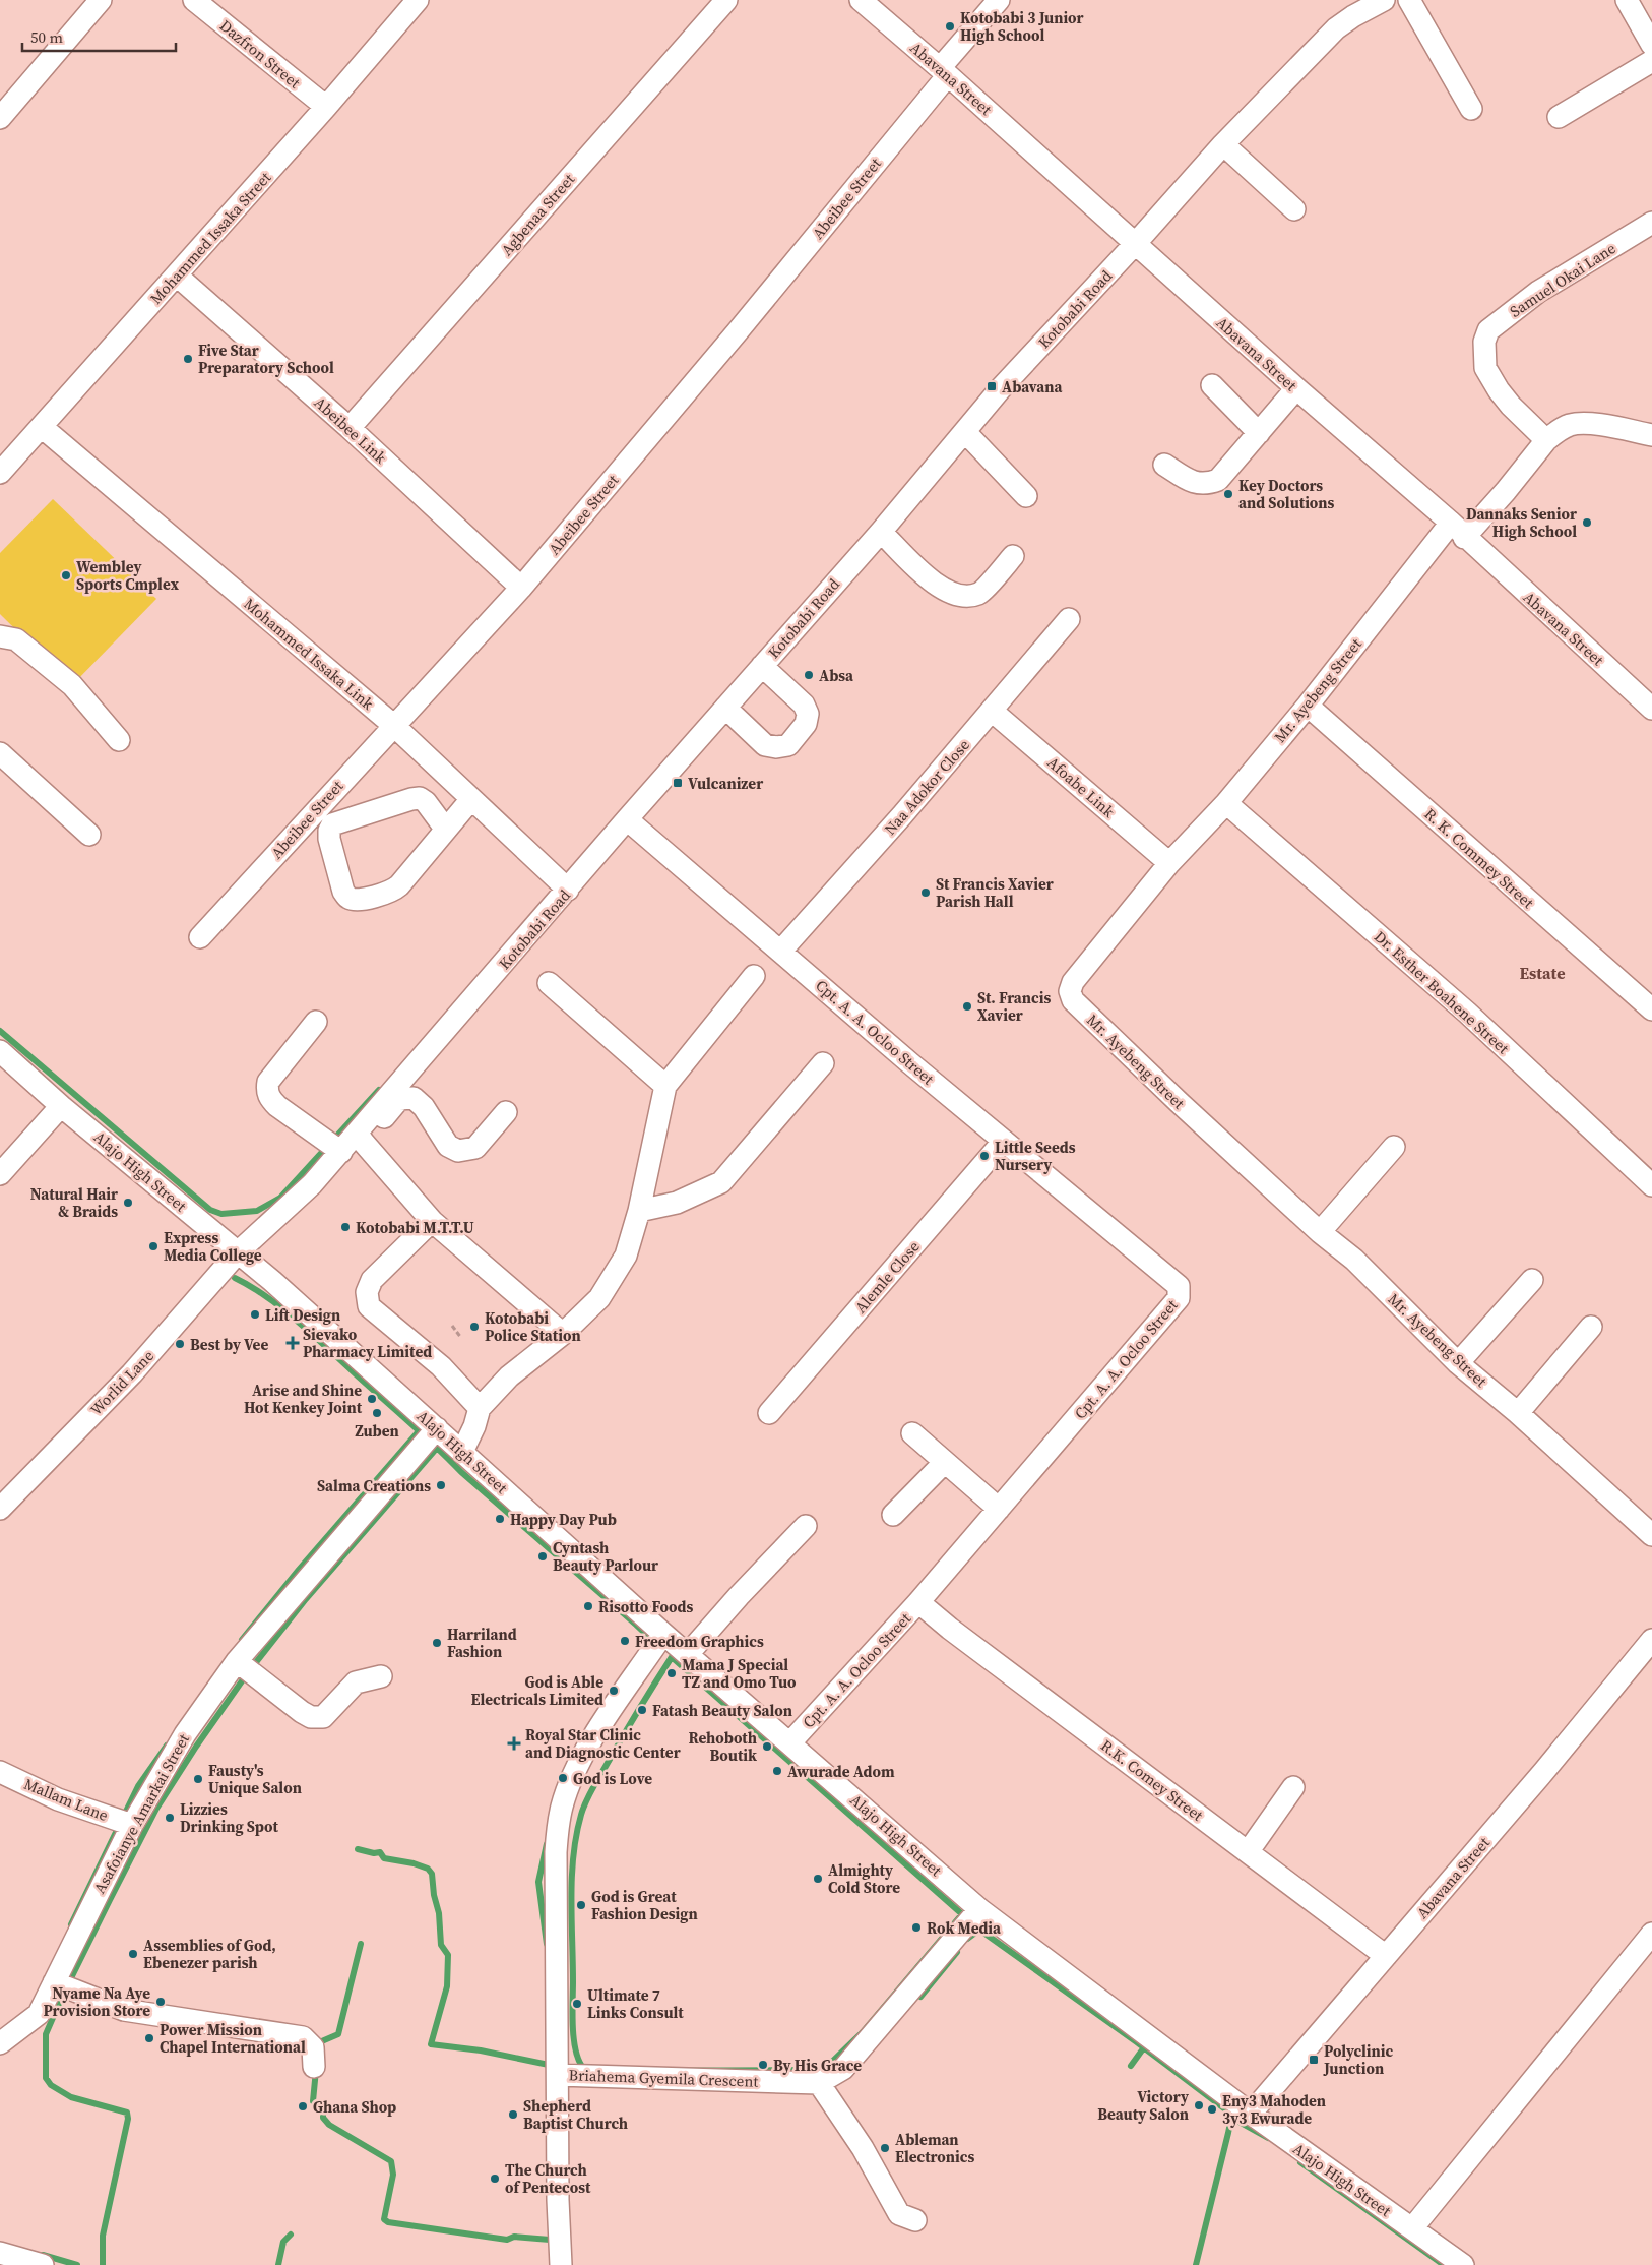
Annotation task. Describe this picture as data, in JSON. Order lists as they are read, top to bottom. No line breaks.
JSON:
{"streets":{"street":["Dazfron Street","Abavana Street","Abeibee Street","Agbenaa Street","Mohammed Issaka Street","Samuel Okai Lane","Kotobabi Road","Abeibee Link","Mohammed Issaka Link","Mr. Ayebeng Street","Naa Adokor Close","Afoabe Link","R. K. Commey Street","Dr. Esther Boahene Street","Cpt. A. A. Ocloo Street","Alajo High Street","Alemle Close","Worlid Lane","R.K. Comey Street","Mallam Lane","Asafoianye Amarkai Street","Briahema Gyemila Crescent"]},"crossings":[["Dazfron Street","Mohammed Issaka Street"],["Abavana Street","Abeibee Street"],["Abavana Street","Kotobabi Road"],["Abavana Street","Mr. Ayebeng Street"],["Abavana Street","Alajo High Street"],["Abavana Street","R.K. Comey Street"],["Abeibee Street","Abeibee Link"],["Abeibee Street","Mohammed Issaka Link"],["Agbenaa Street","Abeibee Link"],["Mohammed Issaka Street","Abeibee Link"],["Mohammed Issaka Street","Mohammed Issaka Link"],["Kotobabi Road","Mohammed Issaka Link"],["Kotobabi Road","Cpt. A. A. Ocloo Street"],["Kotobabi Road","Alajo High Street"],["Kotobabi Road","Worlid Lane"],["Mr. Ayebeng Street","Afoabe Link"],["Mr. Ayebeng Street","R. K. Commey Street"],["Mr. Ayebeng Street","Dr. Esther Boahene Street"],["Naa Adokor Close","Afoabe Link"],["Naa Adokor Close","Cpt. A. A. Ocloo Street"],["Cpt. A. A. Ocloo Street","Alajo High Street"],["Cpt. A. A. Ocloo Street","Alemle Close"],["Cpt. A. A. Ocloo Street","R.K. Comey Street"],["Alajo High Street","Worlid Lane"],["Alajo High Street","Asafoianye Amarkai Street"],["Alajo High Street","Briahema Gyemila Crescent"],["Mallam Lane","Asafoianye Amarkai Street"]],"districts":["Estate"],"places":{"other":["Kotobabi 3 Junior High School","Five Star Preparatory School","Key Doctors and Solutions","Dannaks Senior High School","Wembley Sports Cmplex","Absa","St Francis Xavier Parish Hall","St. Francis Xavier","Little Seeds Nursery","Natural Hair & Braids","Kotobabi M.T.T.U","Express Media College","Lift Design","Kotobabi Police Station","Best by Vee","Arise and Shine Hot Kenkey Joint","Zuben","Salma Creations","Happy Day Pub","Cyntash Beauty Parlour","Risotto Foods","Freedom Graphics","Harriland Fashion","Mama J Special TZ and Omo Tuo","God is Able Electricals Limited","Fatash Beauty Salon","Rehoboth Boutik","Awurade Adom","God is Love","Fausty's Unique Salon","Lizzies Drinking Spot","Almighty Cold Store","God is Great Fashion Design","Rok Media","Assemblies of God, Ebenezer parish","Nyame Na Aye Provision Store","Ultimate 7 Links Consult","Power Mission Chapel International","By His Grace","Victory Beauty Salon","Ghana Shop","Eny3 Mahoden 3y3 Ewurade","Shepherd Baptist Church","Ableman Electronics","The Church of Pentecost"],"transit":["Abavana","Vulcanizer","Polyclinic Junction"],"health":["Sievako Pharmacy Limited","Royal Star Clinic and Diagnostic Center"]},"scale_bar":"50 m"}
